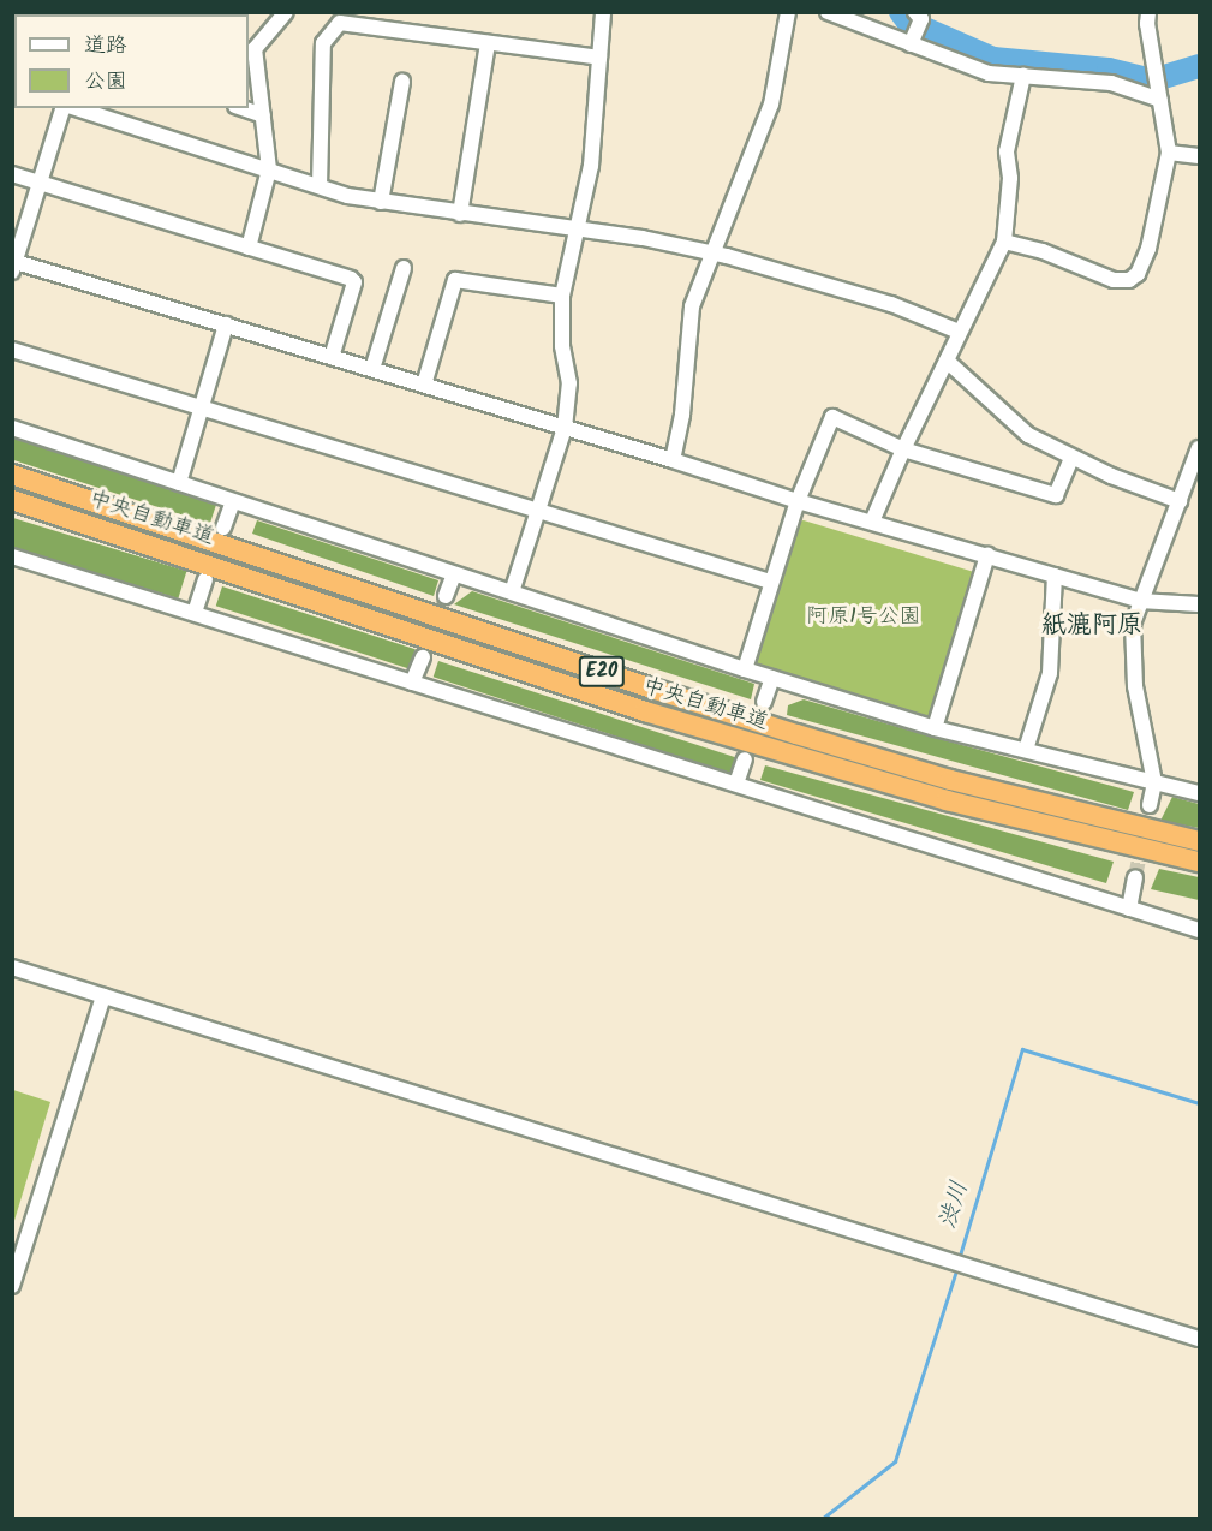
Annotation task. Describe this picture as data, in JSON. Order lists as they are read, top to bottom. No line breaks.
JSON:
{"streets":{"highway":["中央自動車道","E20"]},"districts":["紙漉阿原"],"water":["渋川"],"parks":["阿原1号公園"],"legend":["道路","公園"]}
